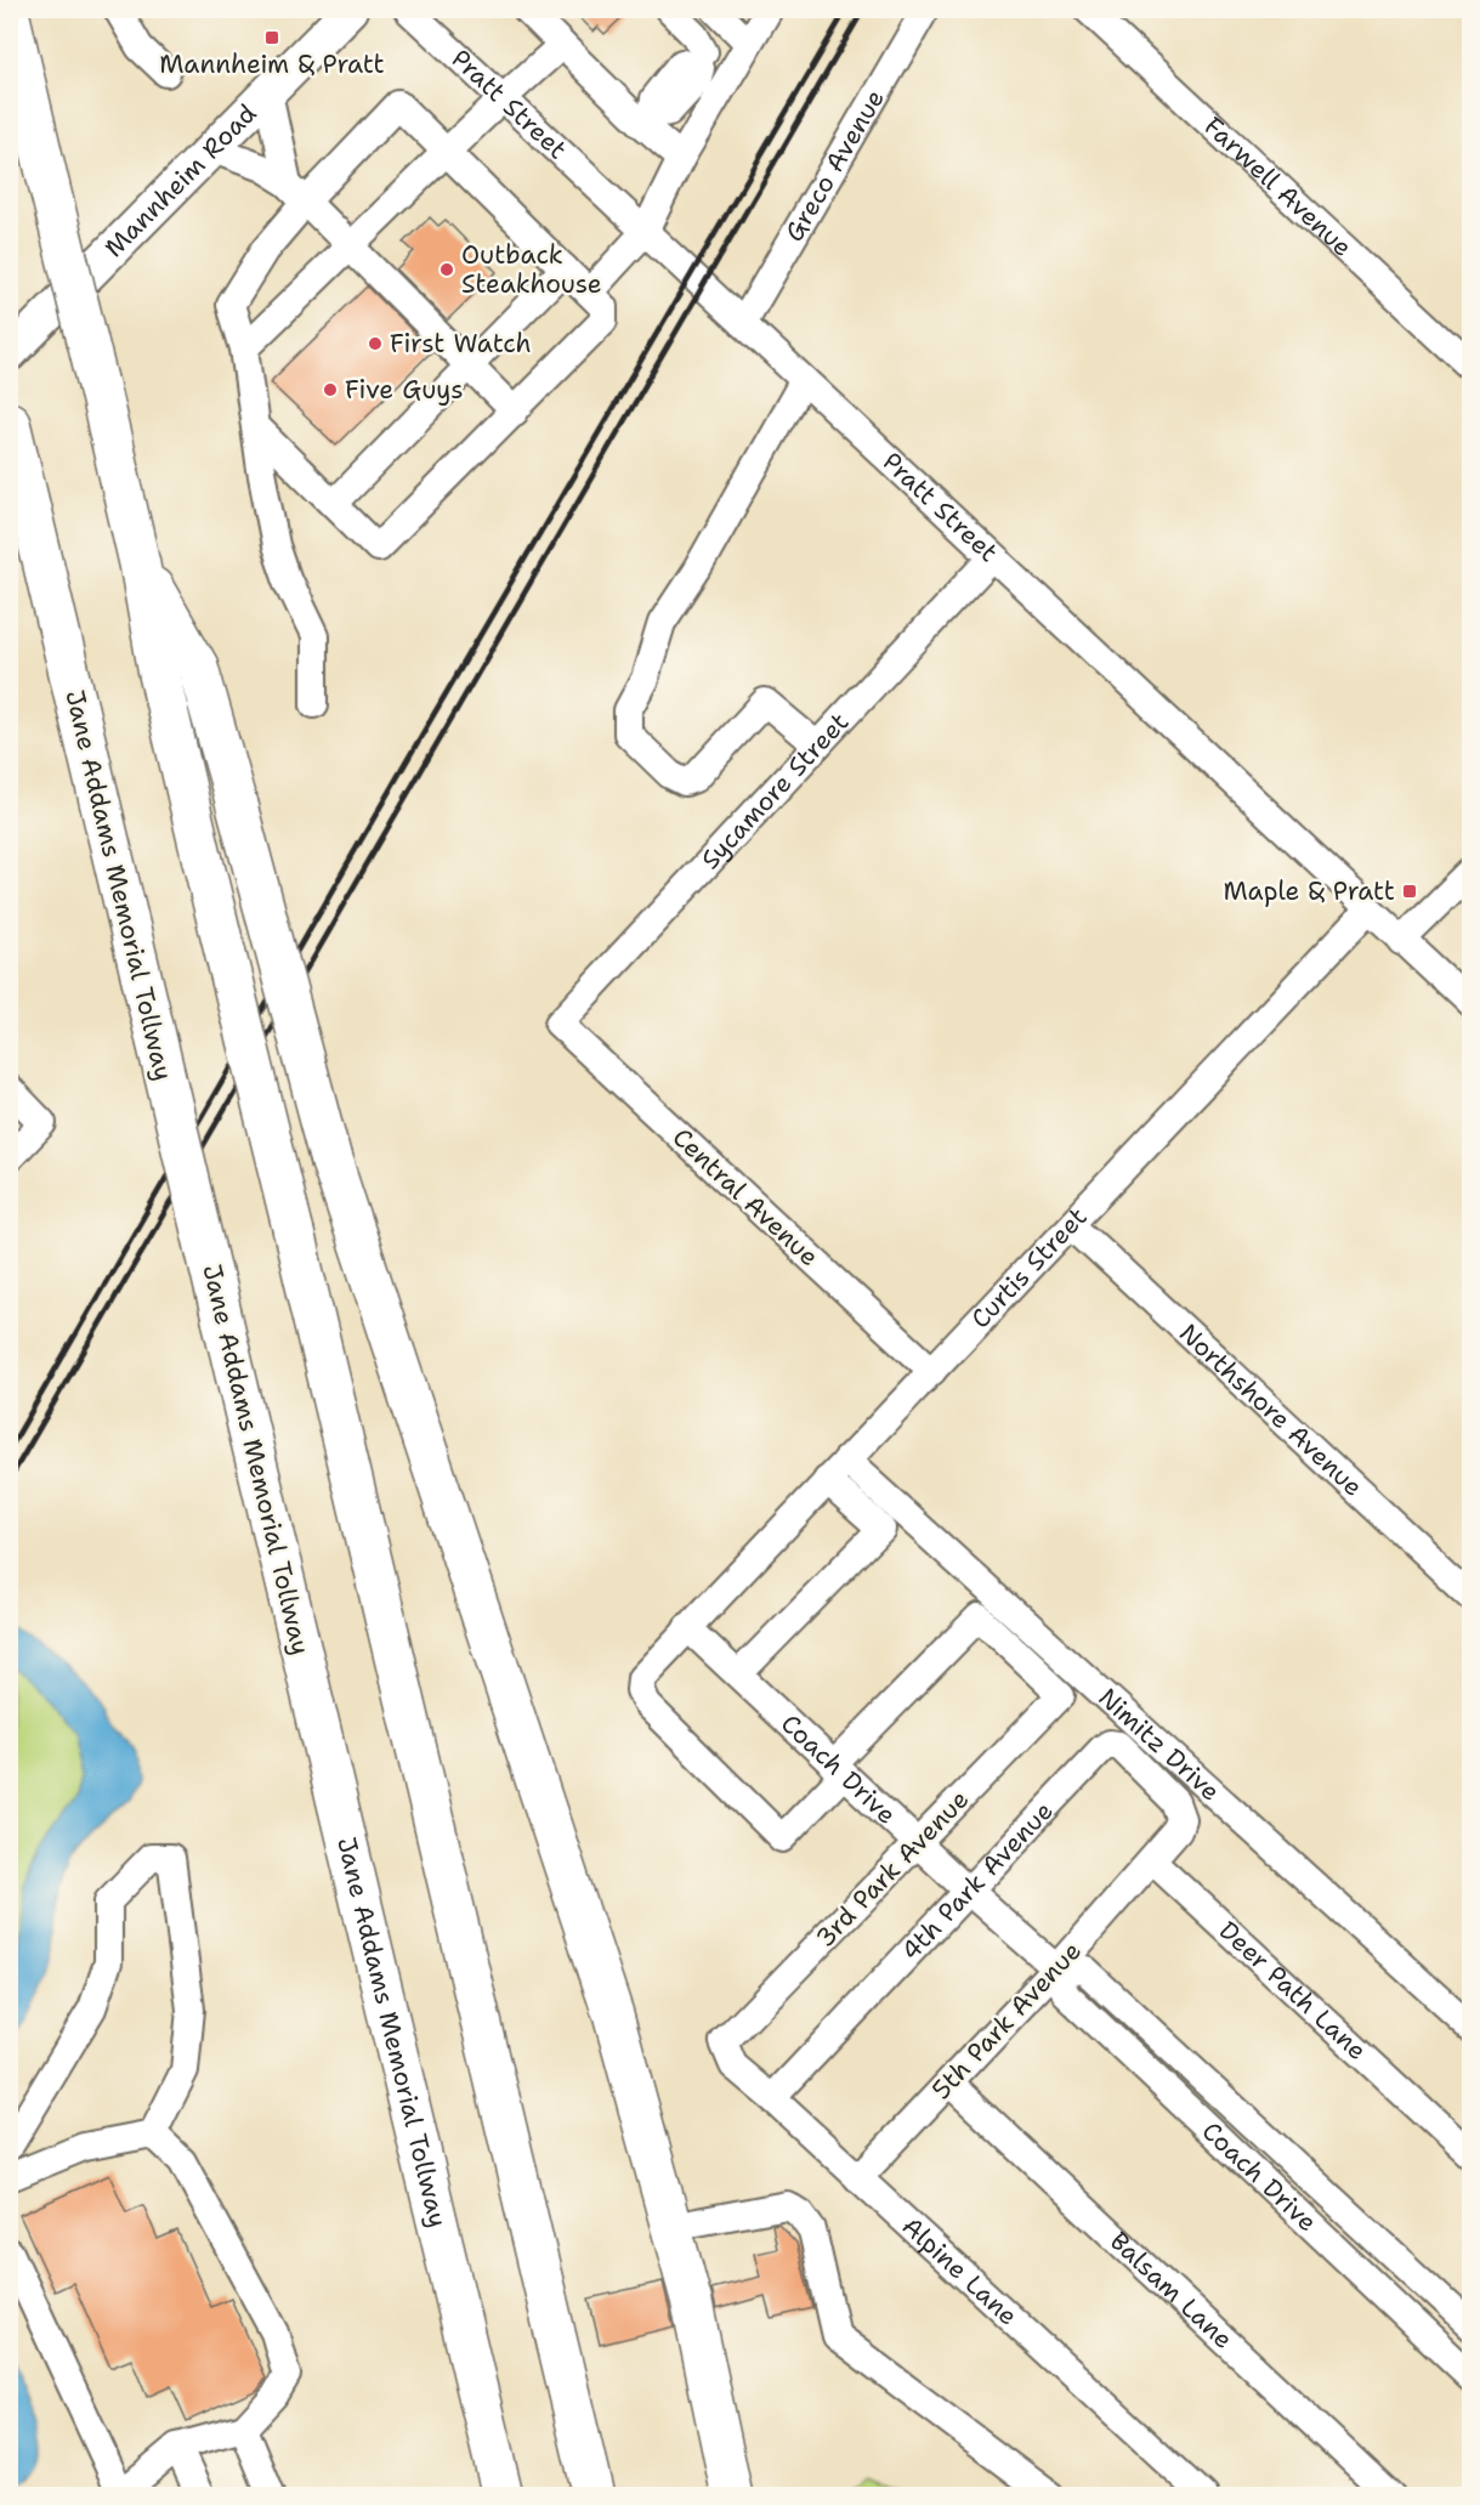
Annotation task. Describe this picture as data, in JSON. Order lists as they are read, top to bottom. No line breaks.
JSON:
{"streets":{"highway":["Jane Addams Memorial Tollway"],"main road":["Mannheim Road"],"street":["Pratt Street","Greco Avenue","Farwell Avenue","Sycamore Street","Central Avenue","Curtis Street","Northshore Avenue","Nimitz Drive","Coach Drive","3rd Park Avenue","4th Park Avenue","Deer Path Lane","5th Park Avenue","Alpine Lane","Balsam Lane"]},"crossings":[["Pratt Street","Greco Avenue"],["Pratt Street","Sycamore Street"],["Pratt Street","Curtis Street"],["Sycamore Street","Central Avenue"],["Central Avenue","Curtis Street"],["Curtis Street","Northshore Avenue"],["Curtis Street","Nimitz Drive"],["Curtis Street","Coach Drive"],["Curtis Street","3rd Park Avenue"],["Coach Drive","3rd Park Avenue"],["Coach Drive","4th Park Avenue"],["Coach Drive","5th Park Avenue"],["3rd Park Avenue","Alpine Lane"],["4th Park Avenue","Deer Path Lane"],["4th Park Avenue","5th Park Avenue"],["4th Park Avenue","Alpine Lane"],["Deer Path Lane","5th Park Avenue"],["5th Park Avenue","Alpine Lane"],["5th Park Avenue","Balsam Lane"]],"places":{"transit":["Mannheim & Pratt","Maple & Pratt"],"other":["Outback Steakhouse","First Watch","Five Guys"]}}
